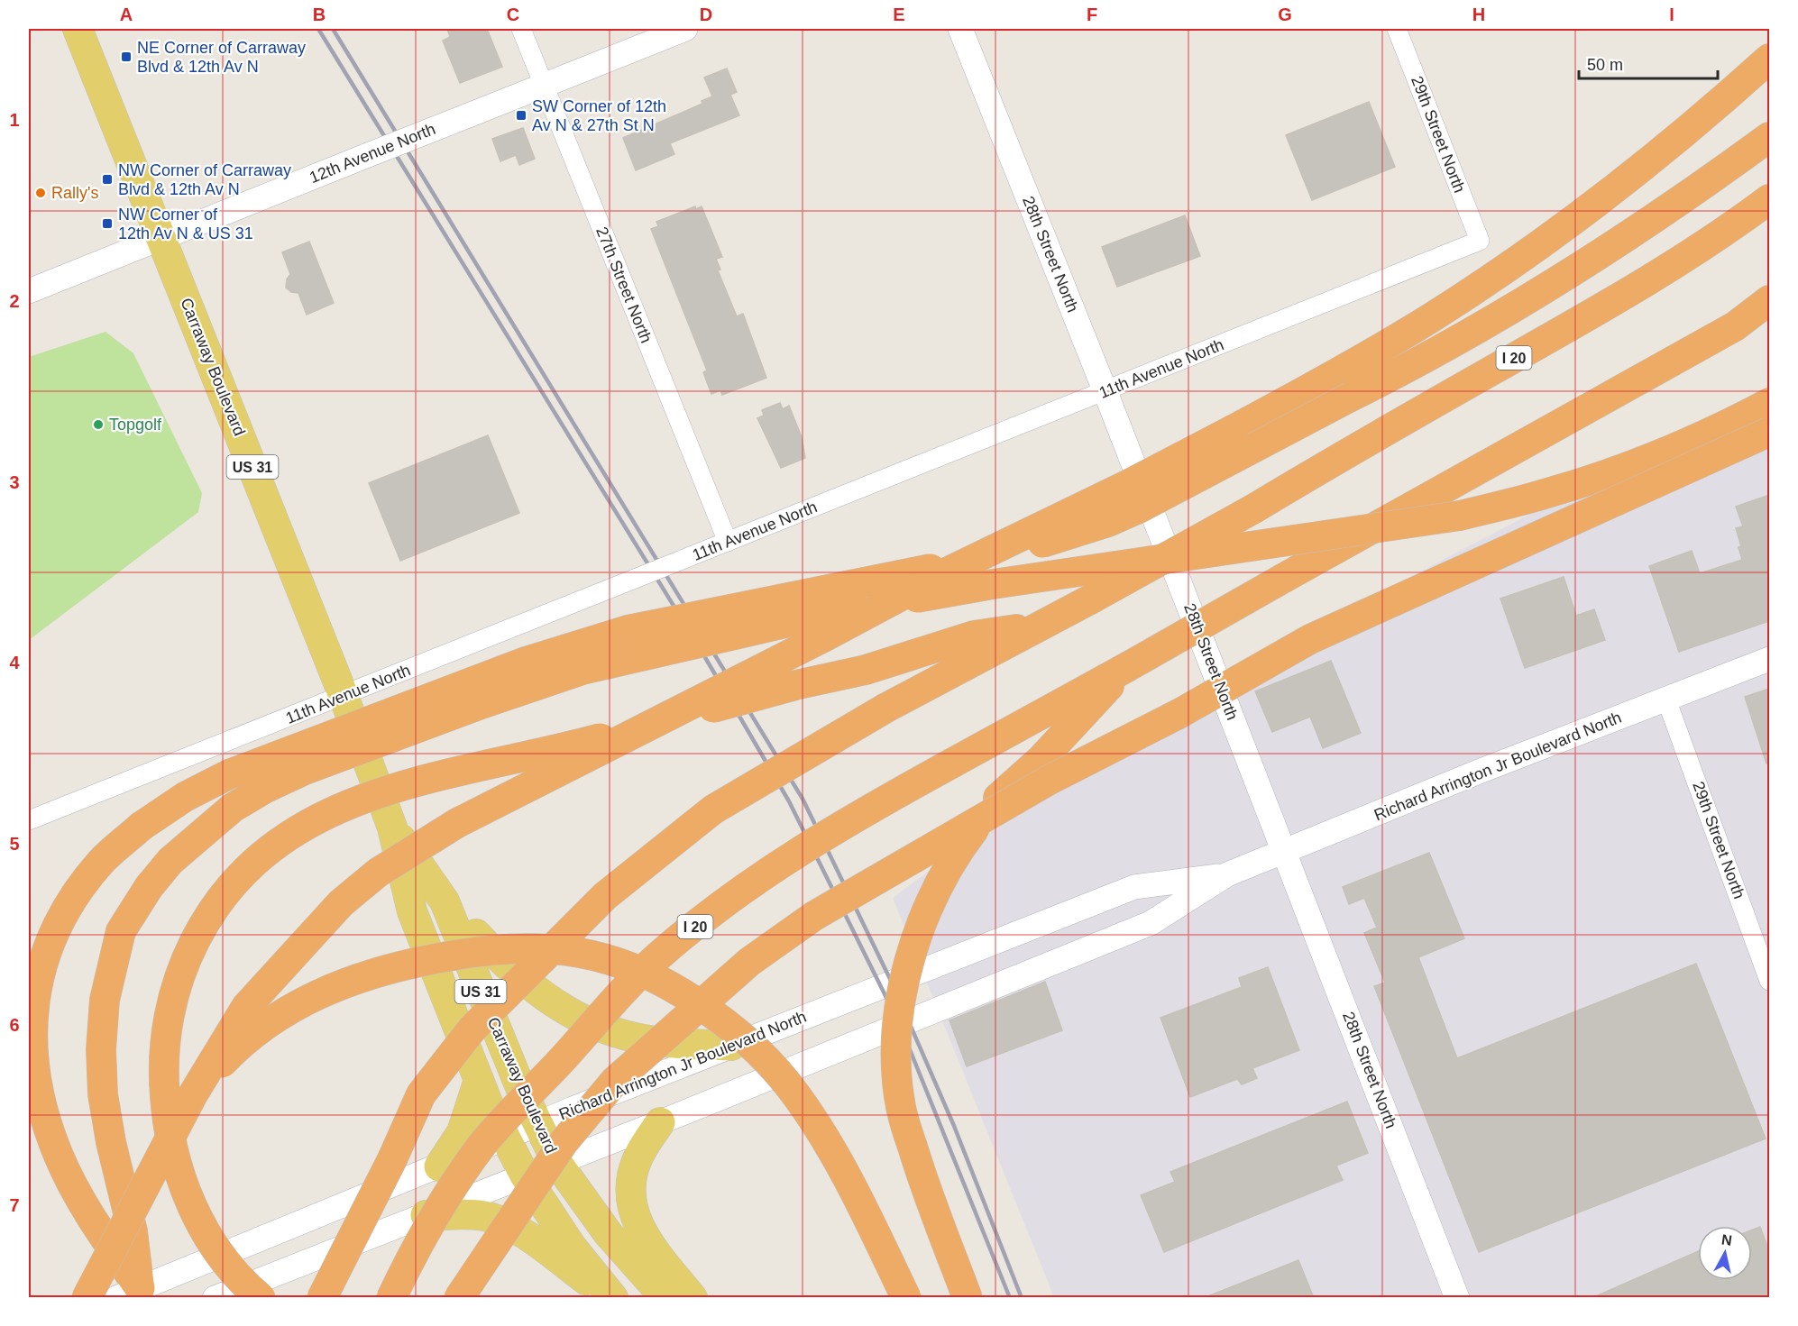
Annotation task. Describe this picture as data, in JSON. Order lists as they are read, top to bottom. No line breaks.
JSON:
{"streets":{"highway":["I 20"],"main road":["Carraway Boulevard","US 31"],"street":["29th Street North","12th Avenue North","28th Street North","27th Street North","11th Avenue North","Richard Arrington Jr Boulevard North"]},"crossings":[["29th Street North","11th Avenue North"],["29th Street North","Richard Arrington Jr Boulevard North"],["12th Avenue North","27th Street North"],["12th Avenue North","Carraway Boulevard"],["28th Street North","11th Avenue North"],["28th Street North","Richard Arrington Jr Boulevard North"],["27th Street North","11th Avenue North"],["Carraway Boulevard","11th Avenue North"],["Carraway Boulevard","Richard Arrington Jr Boulevard North"]],"places":{"transit":["NE Corner of Carraway Blvd & 12th Av N","SW Corner of 12th Av N & 27th St N","NW Corner of Carraway Blvd & 12th Av N","NW Corner of 12th Av N & US 31"],"other":["Rally's","Topgolf"]},"scale_bar":"50 m","north":"top","grid":{"columns":["A","B","C","D","E","F","G","H","I"],"rows":["1","2","3","4","5","6","7"]}}
